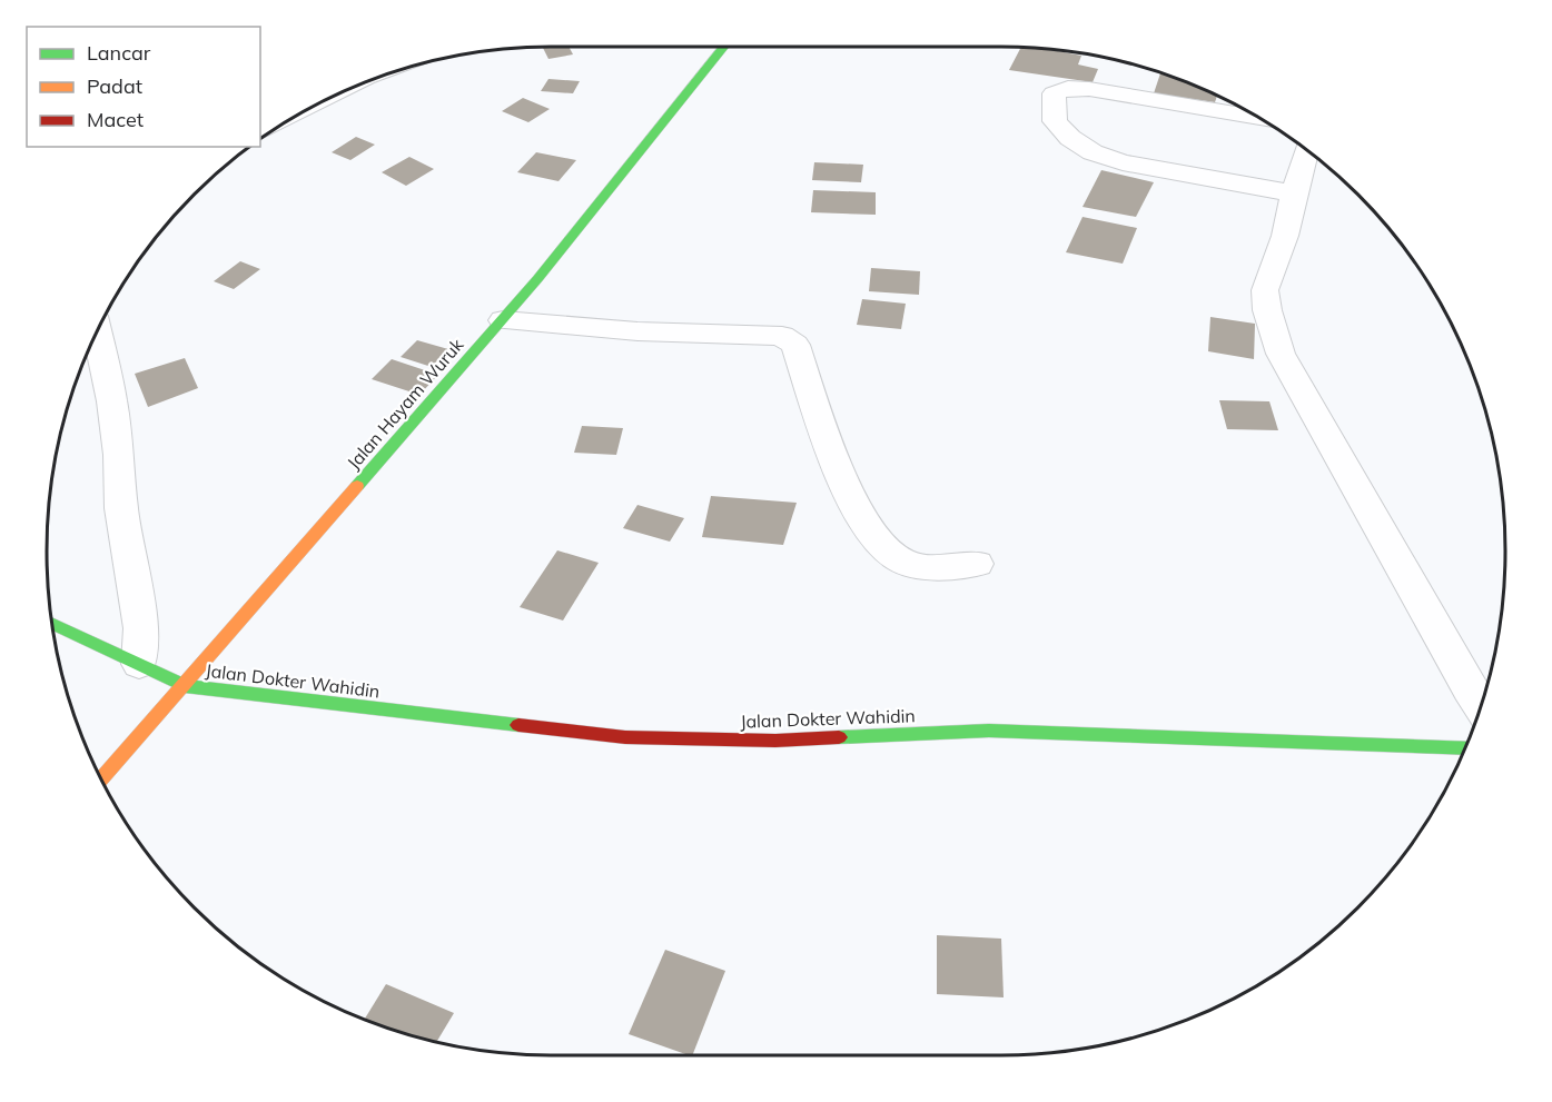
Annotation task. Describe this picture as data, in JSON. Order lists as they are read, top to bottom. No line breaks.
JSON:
{"streets":{"street":["Jalan Hayam Wuruk","Jalan Dokter Wahidin"]},"crossings":[["Jalan Hayam Wuruk","Jalan Dokter Wahidin"]],"legend":["Lancar","Padat","Macet"]}
